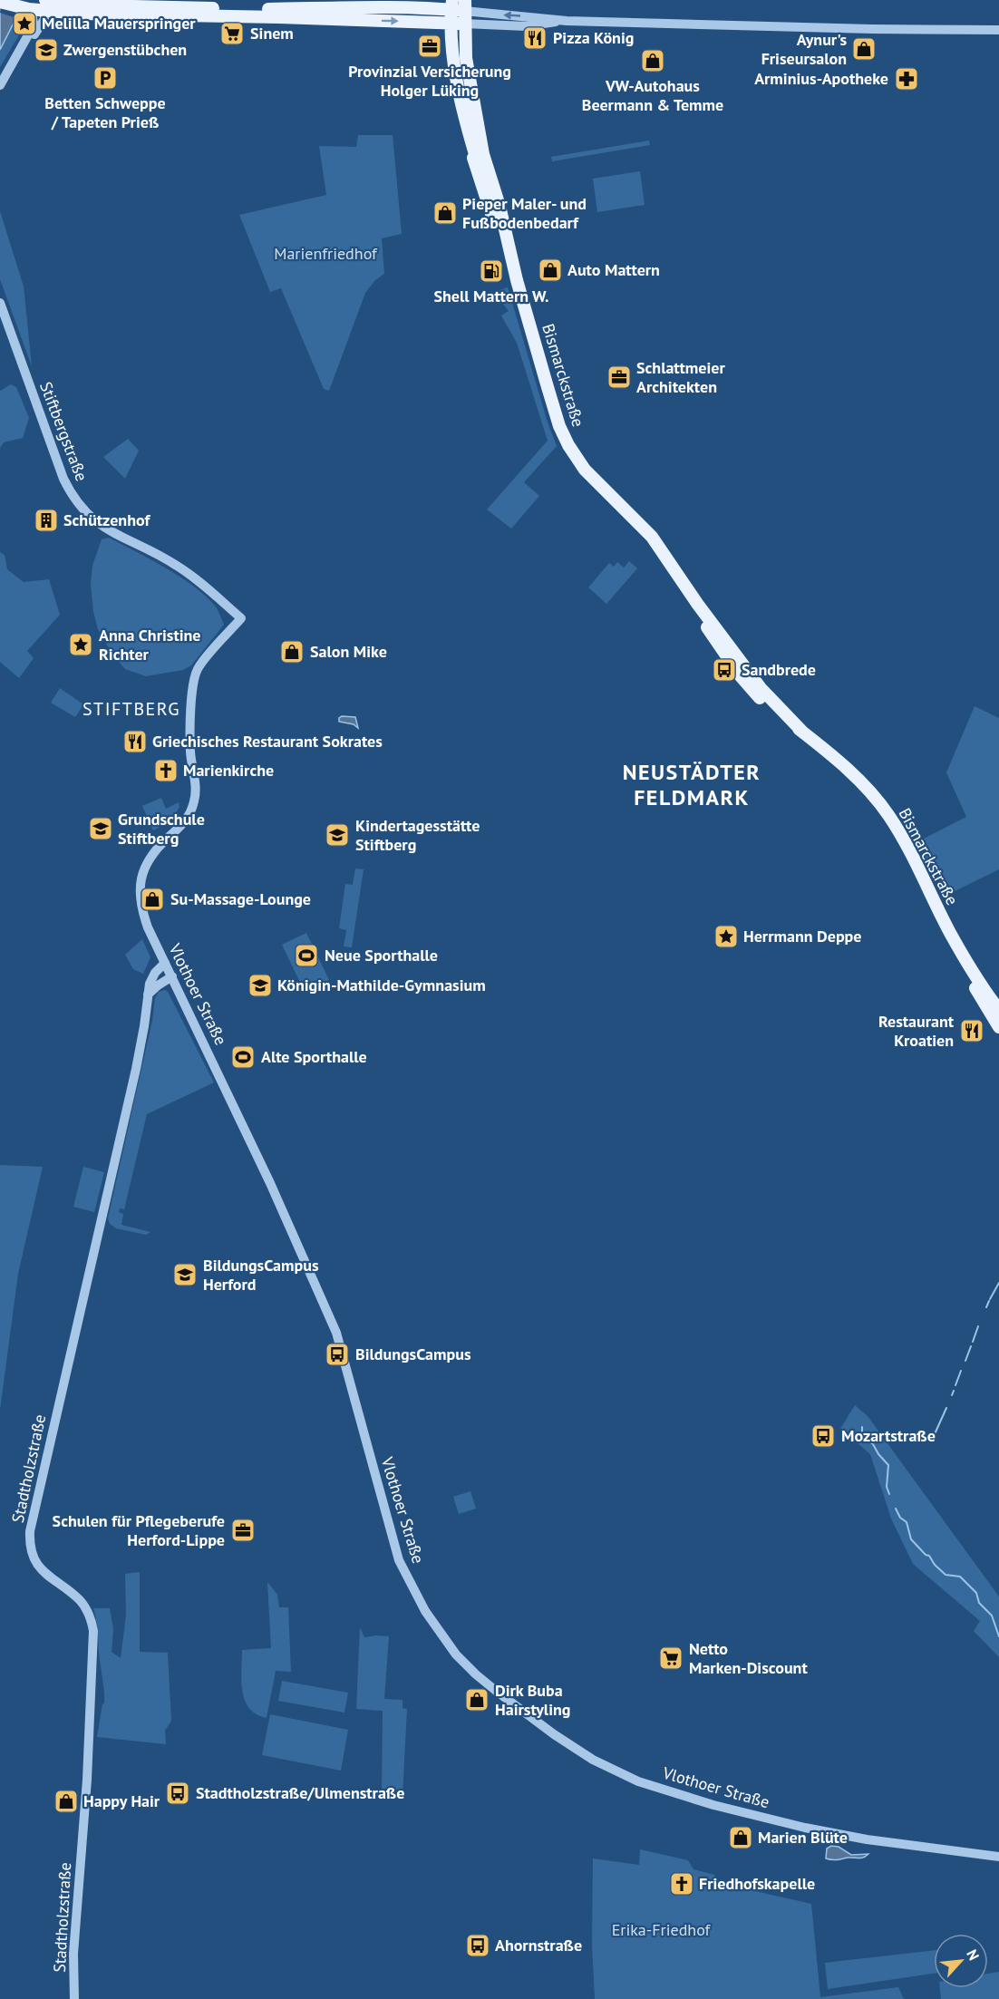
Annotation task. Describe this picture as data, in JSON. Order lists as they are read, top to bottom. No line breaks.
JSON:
{"streets":{"main road":["Bismarckstraße"],"street":["Stiftbergstraße","Vlothoer Straße","Stadtholzstraße"]},"crossings":[["Stiftbergstraße","Vlothoer Straße"],["Vlothoer Straße","Stadtholzstraße"]],"districts":["STIFTBERG","NEUSTÄDTER FELDMARK"],"parks":["Marienfriedhof","Erika-Friedhof"],"places":{"place":["Melilla Mauerspringer","Anna Christine Richter","Herrmann Deppe"],"supermarket":["Sinem","Netto Marken-Discount"],"restaurant":["Pizza König","Griechisches Restaurant Sokrates","Restaurant Kroatien"],"office":["Provinzial Versicherung Holger Lüking","Schlattmeier Architekten","Schulen für Pflegeberufe Herford-Lippe"],"shop":["Aynur's Friseursalon","VW-Autohaus Beermann & Temme","Pieper Maler- und Fußbodenbedarf","Auto Mattern","Salon Mike","Su-Massage-Lounge","Dirk Buba Hairstyling","Happy Hair","Marien Blüte"],"school or university":["Zwergenstübchen","Grundschule Stiftberg","Kindertagesstätte Stiftberg","Königin-Mathilde-Gymnasium","BildungsCampus Herford"],"parking":["Betten Schweppe / Tapeten Prieß"],"pharmacy":["Arminius-Apotheke"],"fuel station":["Shell Mattern W."],"building":["Schützenhof"],"bus stop":["Sandbrede","BildungsCampus","Mozartstraße","Stadtholzstraße/Ulmenstraße","Ahornstraße"],"church":["Marienkirche","Friedhofskapelle"],"sports":["Neue Sporthalle","Alte Sporthalle"]},"north":"top right"}
